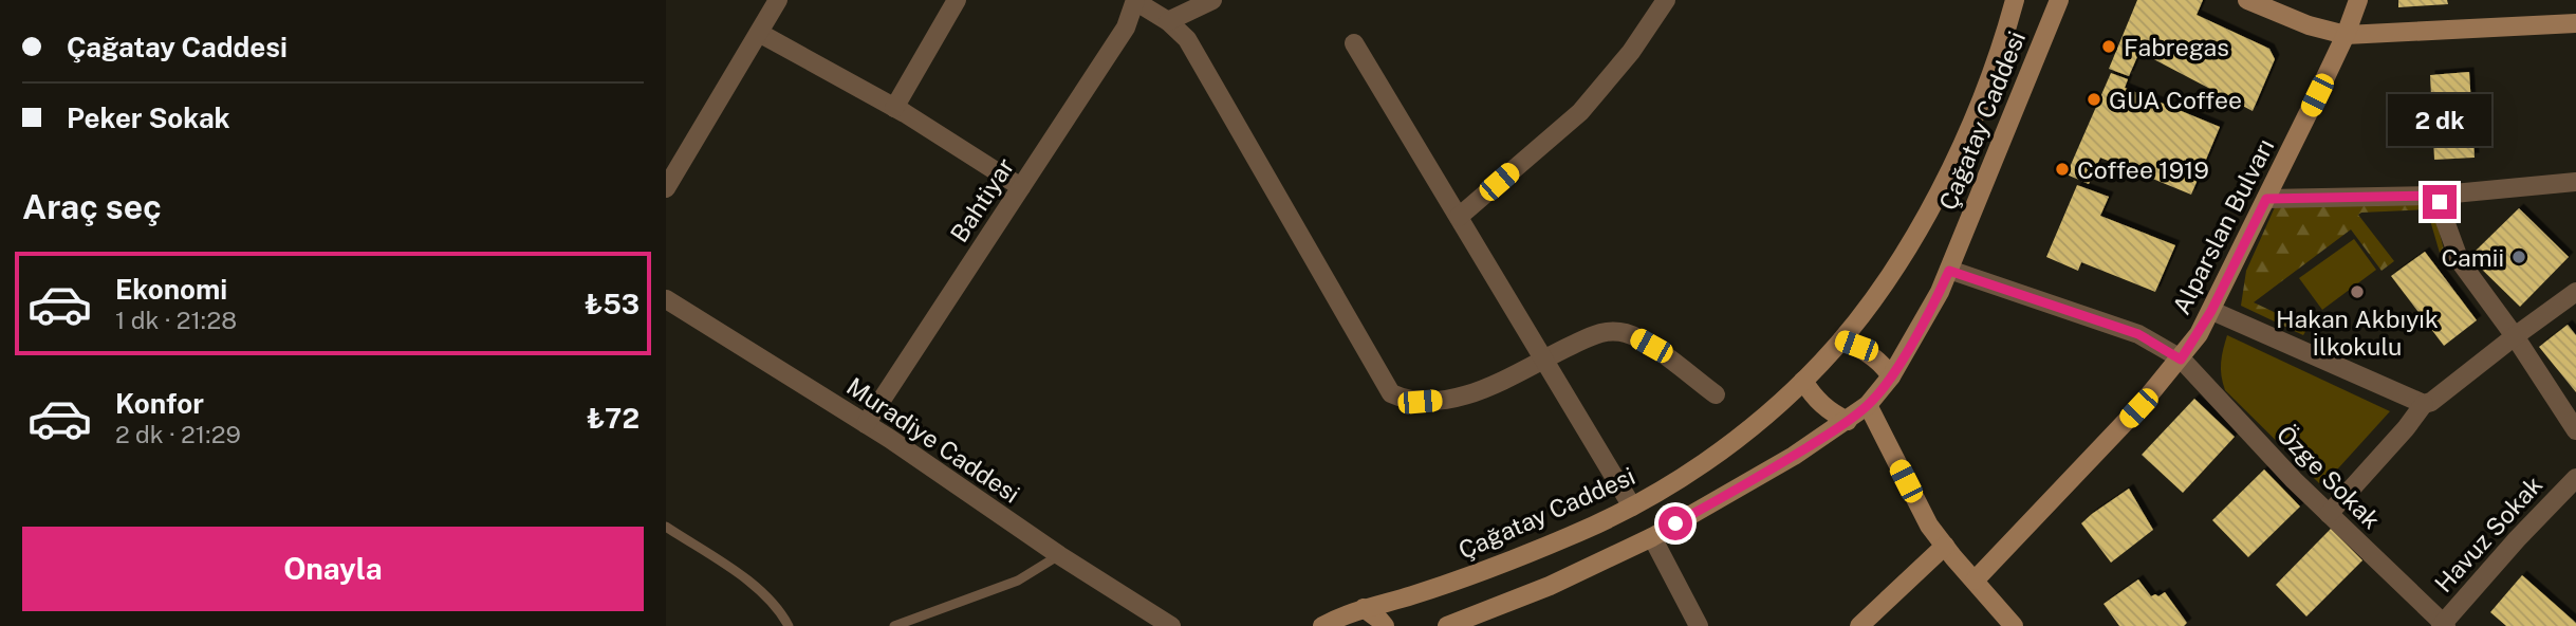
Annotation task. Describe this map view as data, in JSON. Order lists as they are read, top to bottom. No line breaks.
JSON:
{"streets":{"main road":["Çağatay Caddesi","Alparslan Bulvarı"],"street":["Bahtiyar","Muradiye Caddesi","Özge Sokak","Havuz Sokak"]},"crossings":[["Çağatay Caddesi","Özge Sokak"],["Bahtiyar","Muradiye Caddesi"],["Alparslan Bulvarı","Özge Sokak"],["Özge Sokak","Havuz Sokak"]],"places":["Fabregas","GUA Coffee","Coffee 1919","Camii","Hakan Akbıyık İlkokulu"],"page":{"banner":["Çağatay Caddesi","Peker Sokak"],"bubble":"2 dk","heading":"Araç seç","list":[{"name":"Ekonomi","note":"1 dk · 21:28","value":"₺53"},{"name":"Konfor","note":"2 dk · 21:29","value":"₺72"}],"buttons":"Onayla"}}
